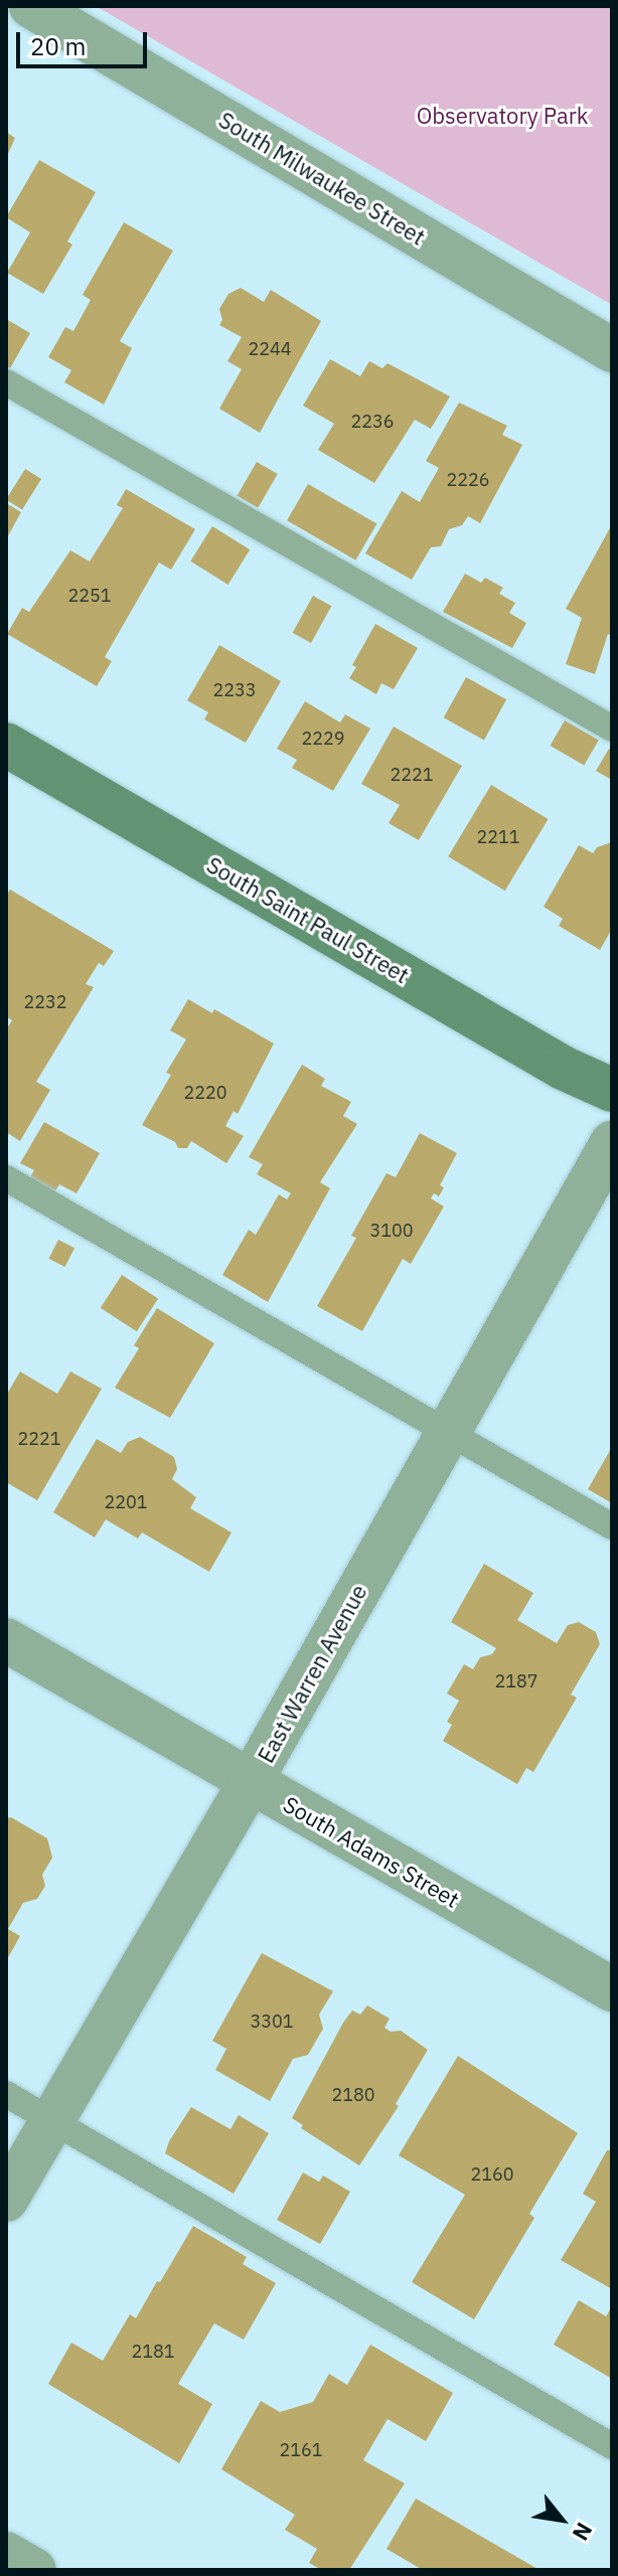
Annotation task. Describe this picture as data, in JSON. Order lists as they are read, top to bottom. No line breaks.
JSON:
{"streets":{"street":["South Milwaukee Street","South Saint Paul Street","East Warren Avenue","South Adams Street"]},"crossings":[["East Warren Avenue","South Adams Street"]],"parks":["Observatory Park"],"house_numbers":["2244","2236","2226","2251","2233","2229","2221","2211","2232","2220","3100","2221","2201","2187","3301","2180","2160","2181","2161"],"scale_bar":"20 m","north":"bottom right"}
